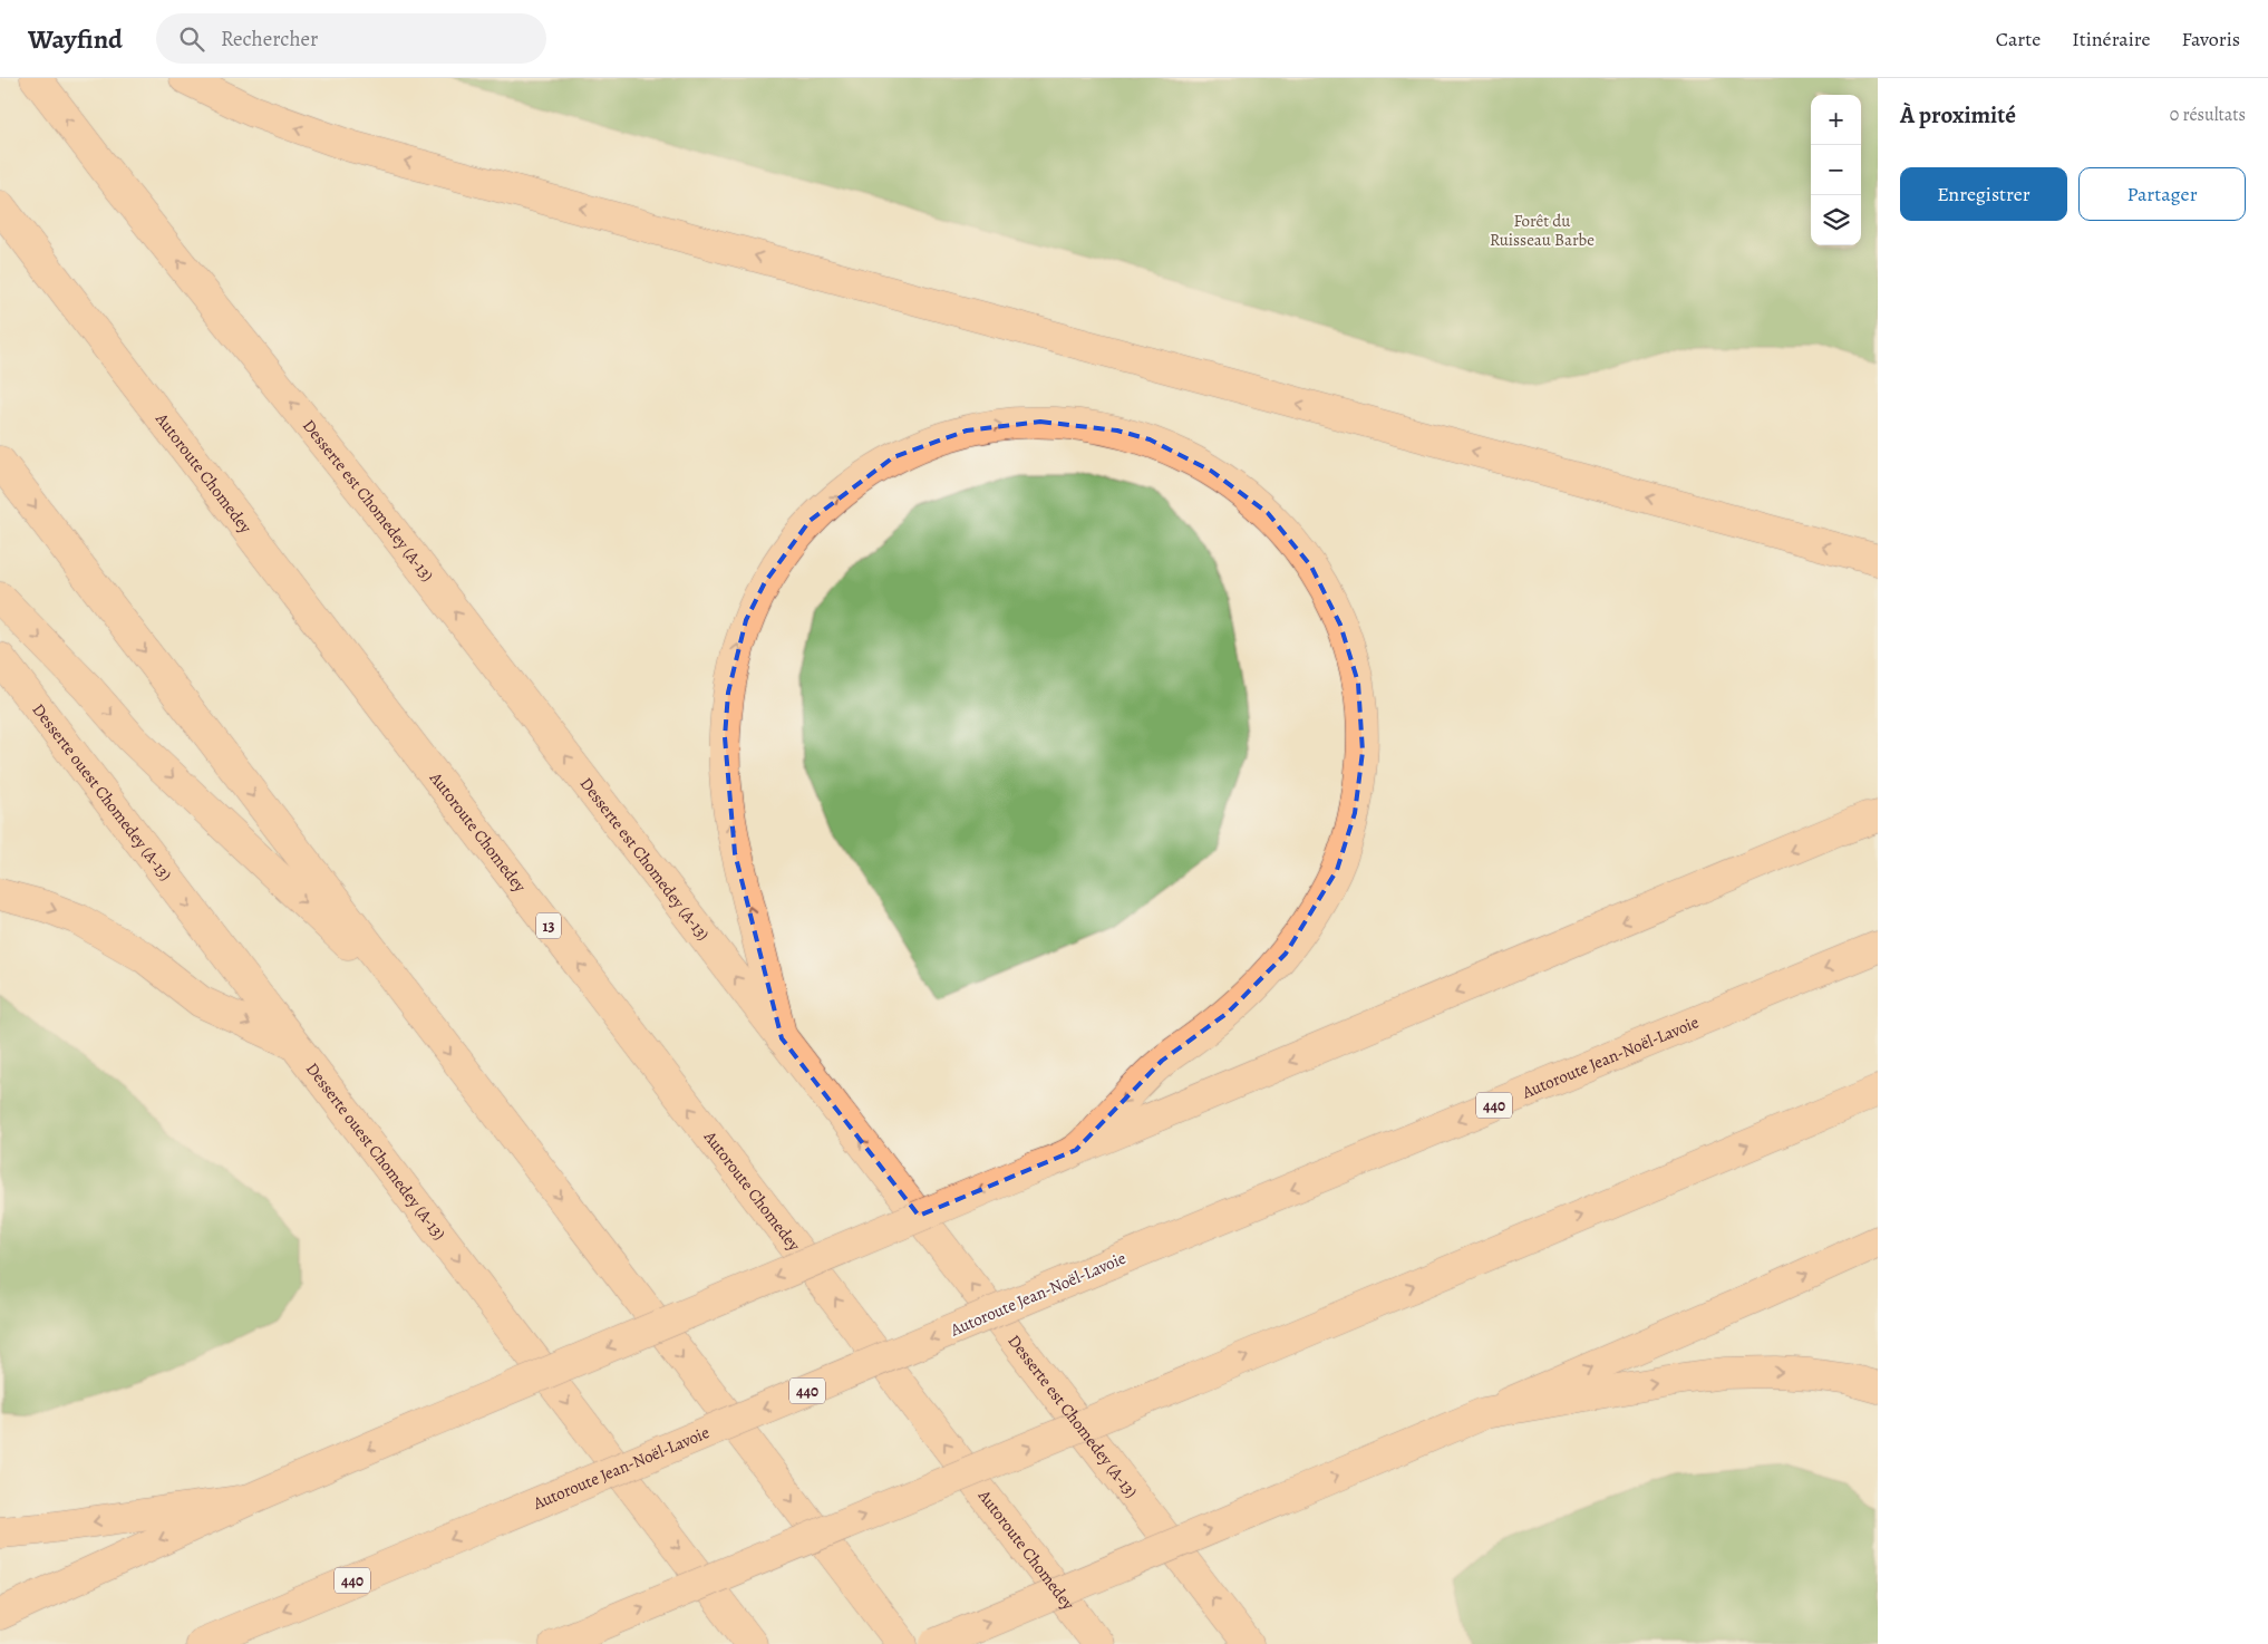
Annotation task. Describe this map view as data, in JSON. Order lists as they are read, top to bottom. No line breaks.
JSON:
{"streets":{"main road":["Autoroute Chomedey","Desserte est Chomedey (A-13)","Desserte ouest Chomedey (A-13)","13","Autoroute Jean-Noël-Lavoie","440"]},"parks":["Forêt du Ruisseau Barbe"],"page":{"header":"Wayfind","search":"Rechercher","nav":["Carte","Itinéraire","Favoris"],"heading":["À proximité","0 résultats"],"map_buttons":["+","−"],"buttons":["Enregistrer","Partager"]}}
